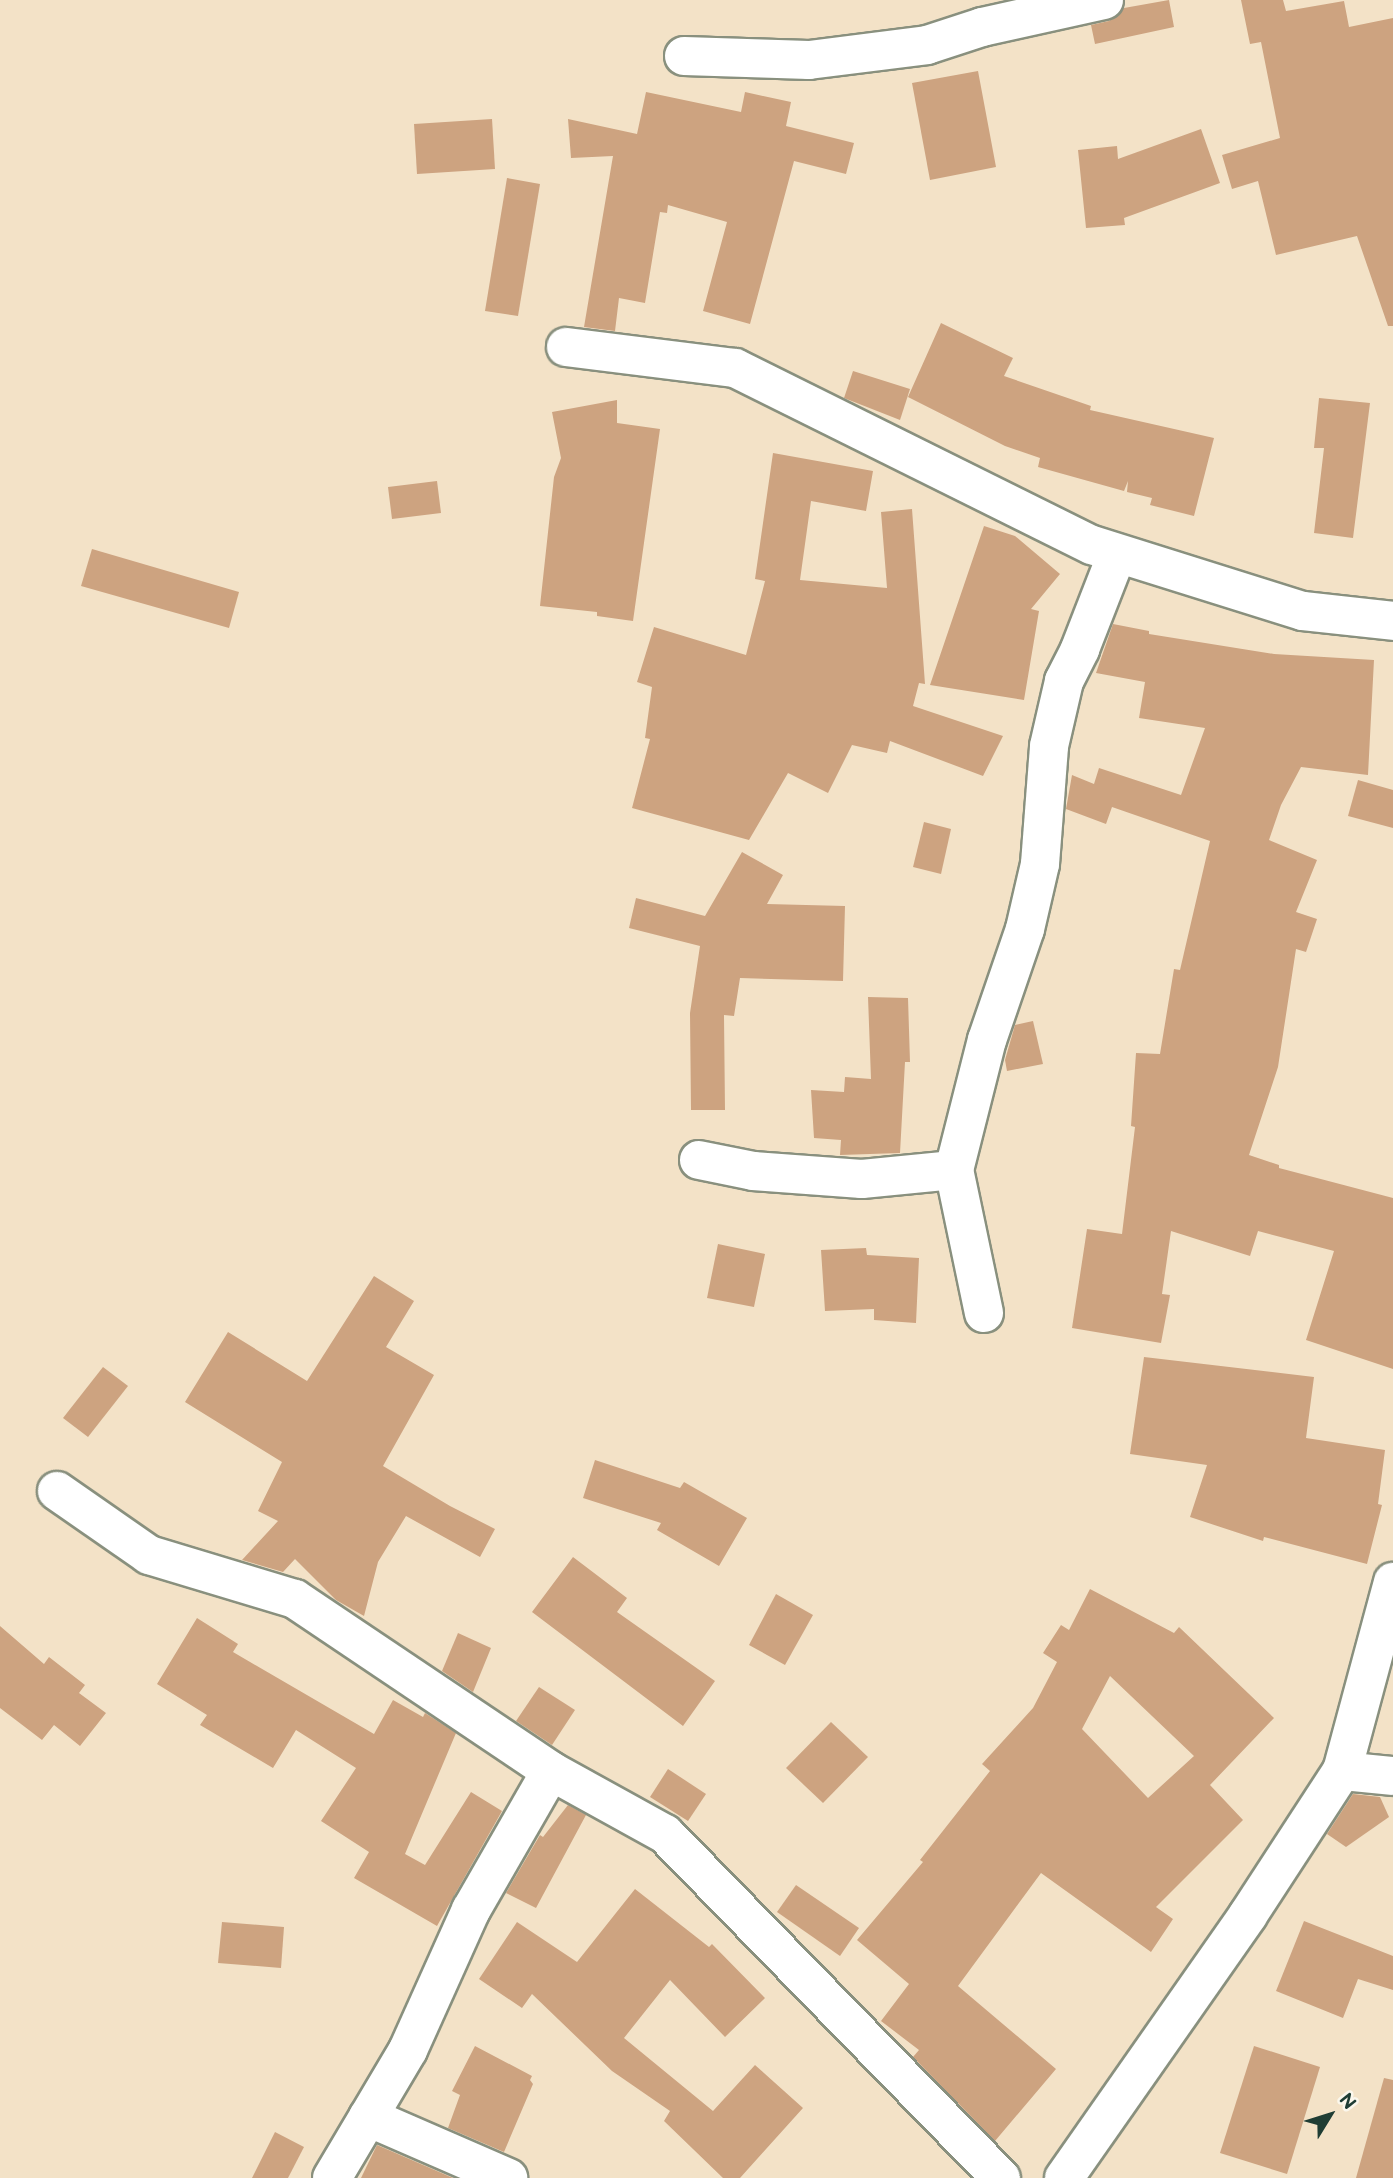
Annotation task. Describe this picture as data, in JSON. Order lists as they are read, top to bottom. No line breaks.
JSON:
{"north":"top right"}
